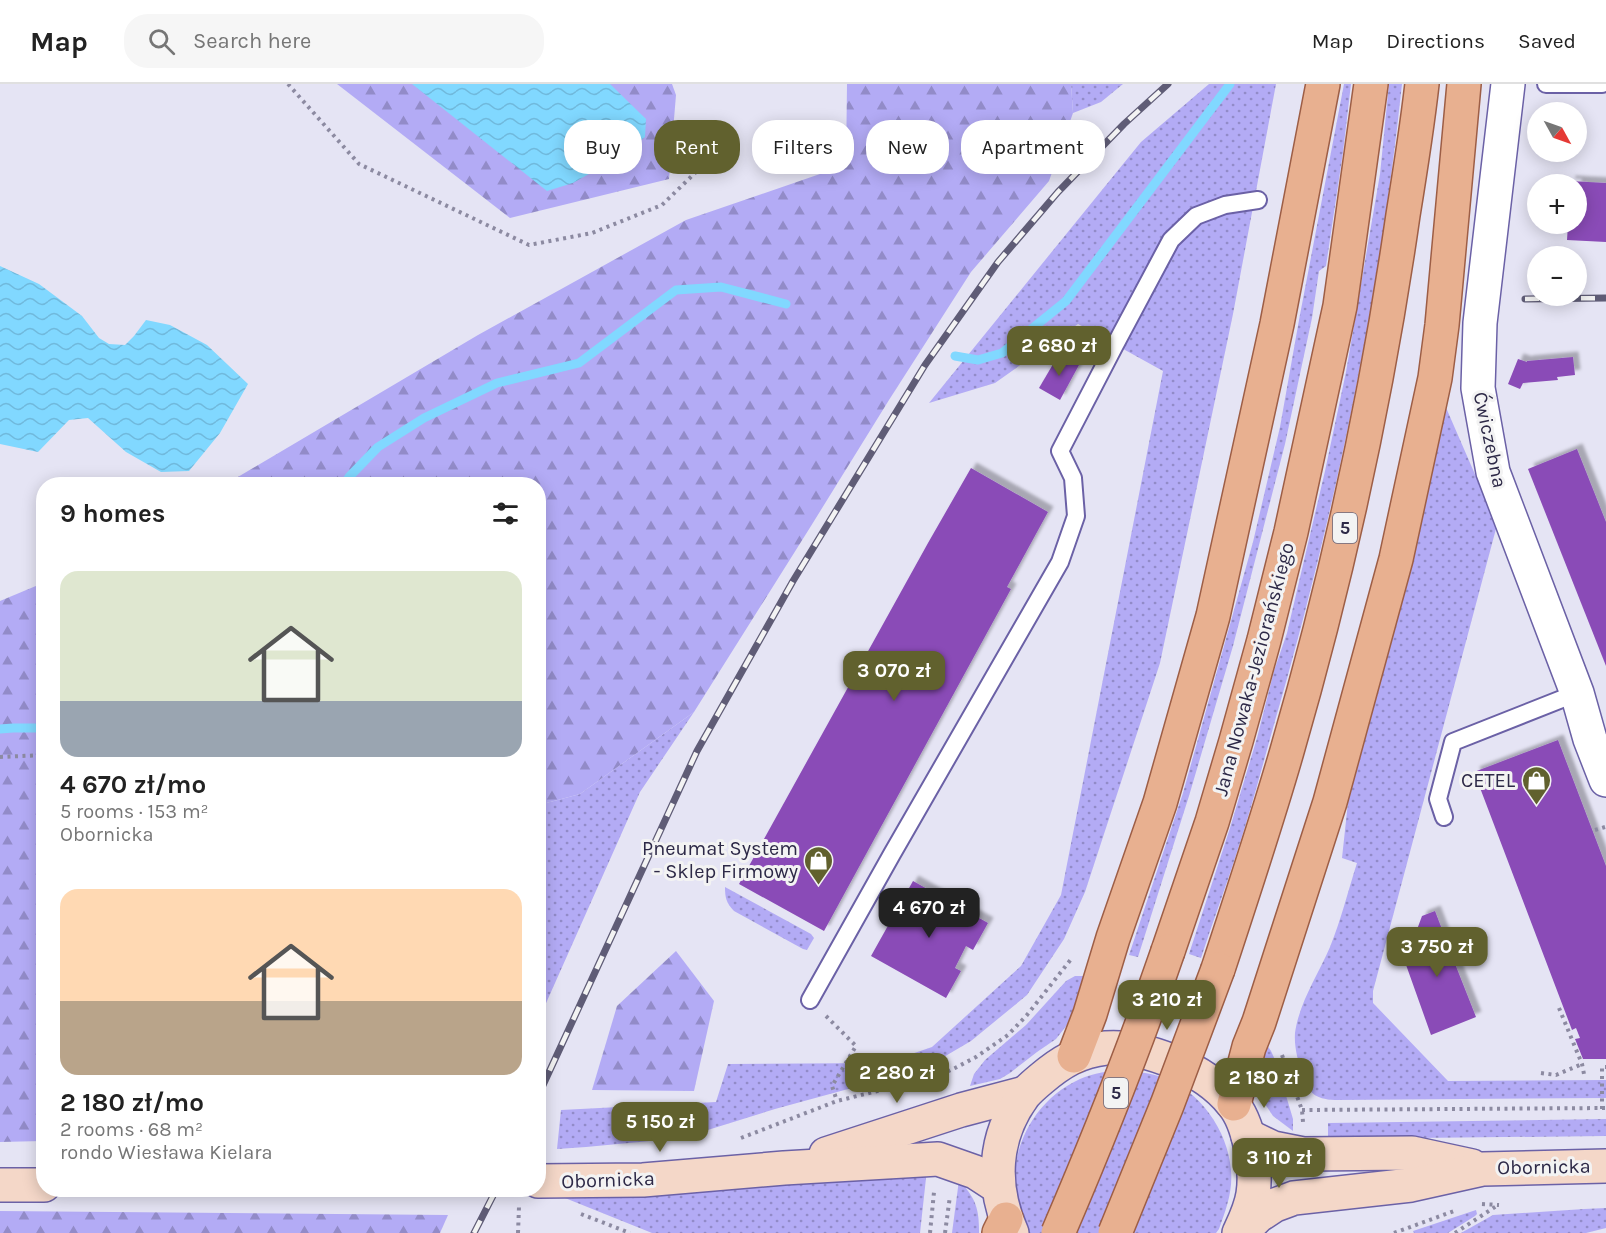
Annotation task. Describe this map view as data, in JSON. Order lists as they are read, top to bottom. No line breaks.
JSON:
{"streets":{"main road":["5","Jana Nowaka-Jeziorańskiego","Obornicka"],"street":["Ćwiczebna"]},"places":{"shop":["CETEL","Pneumat System - Sklep Firmowy"]},"north":"bottom right","page":{"header":"Map","search":"Search here","nav":["Map","Directions","Saved"],"map_buttons":["+","−"],"chip":["Buy","Rent","Filters","New","Apartment"],"price":["2 680 zł","3 070 zł","4 670 zł","3 750 zł","3 210 zł","2 280 zł","2 180 zł","5 150 zł","3 110 zł"],"heading":"9 homes","list":[{"name":"4 670 zł/mo","note":"5 rooms · 153 m² · Obornicka"},{"name":"2 180 zł/mo","note":"2 rooms · 68 m² · rondo Wiesława Kielara"}]}}
